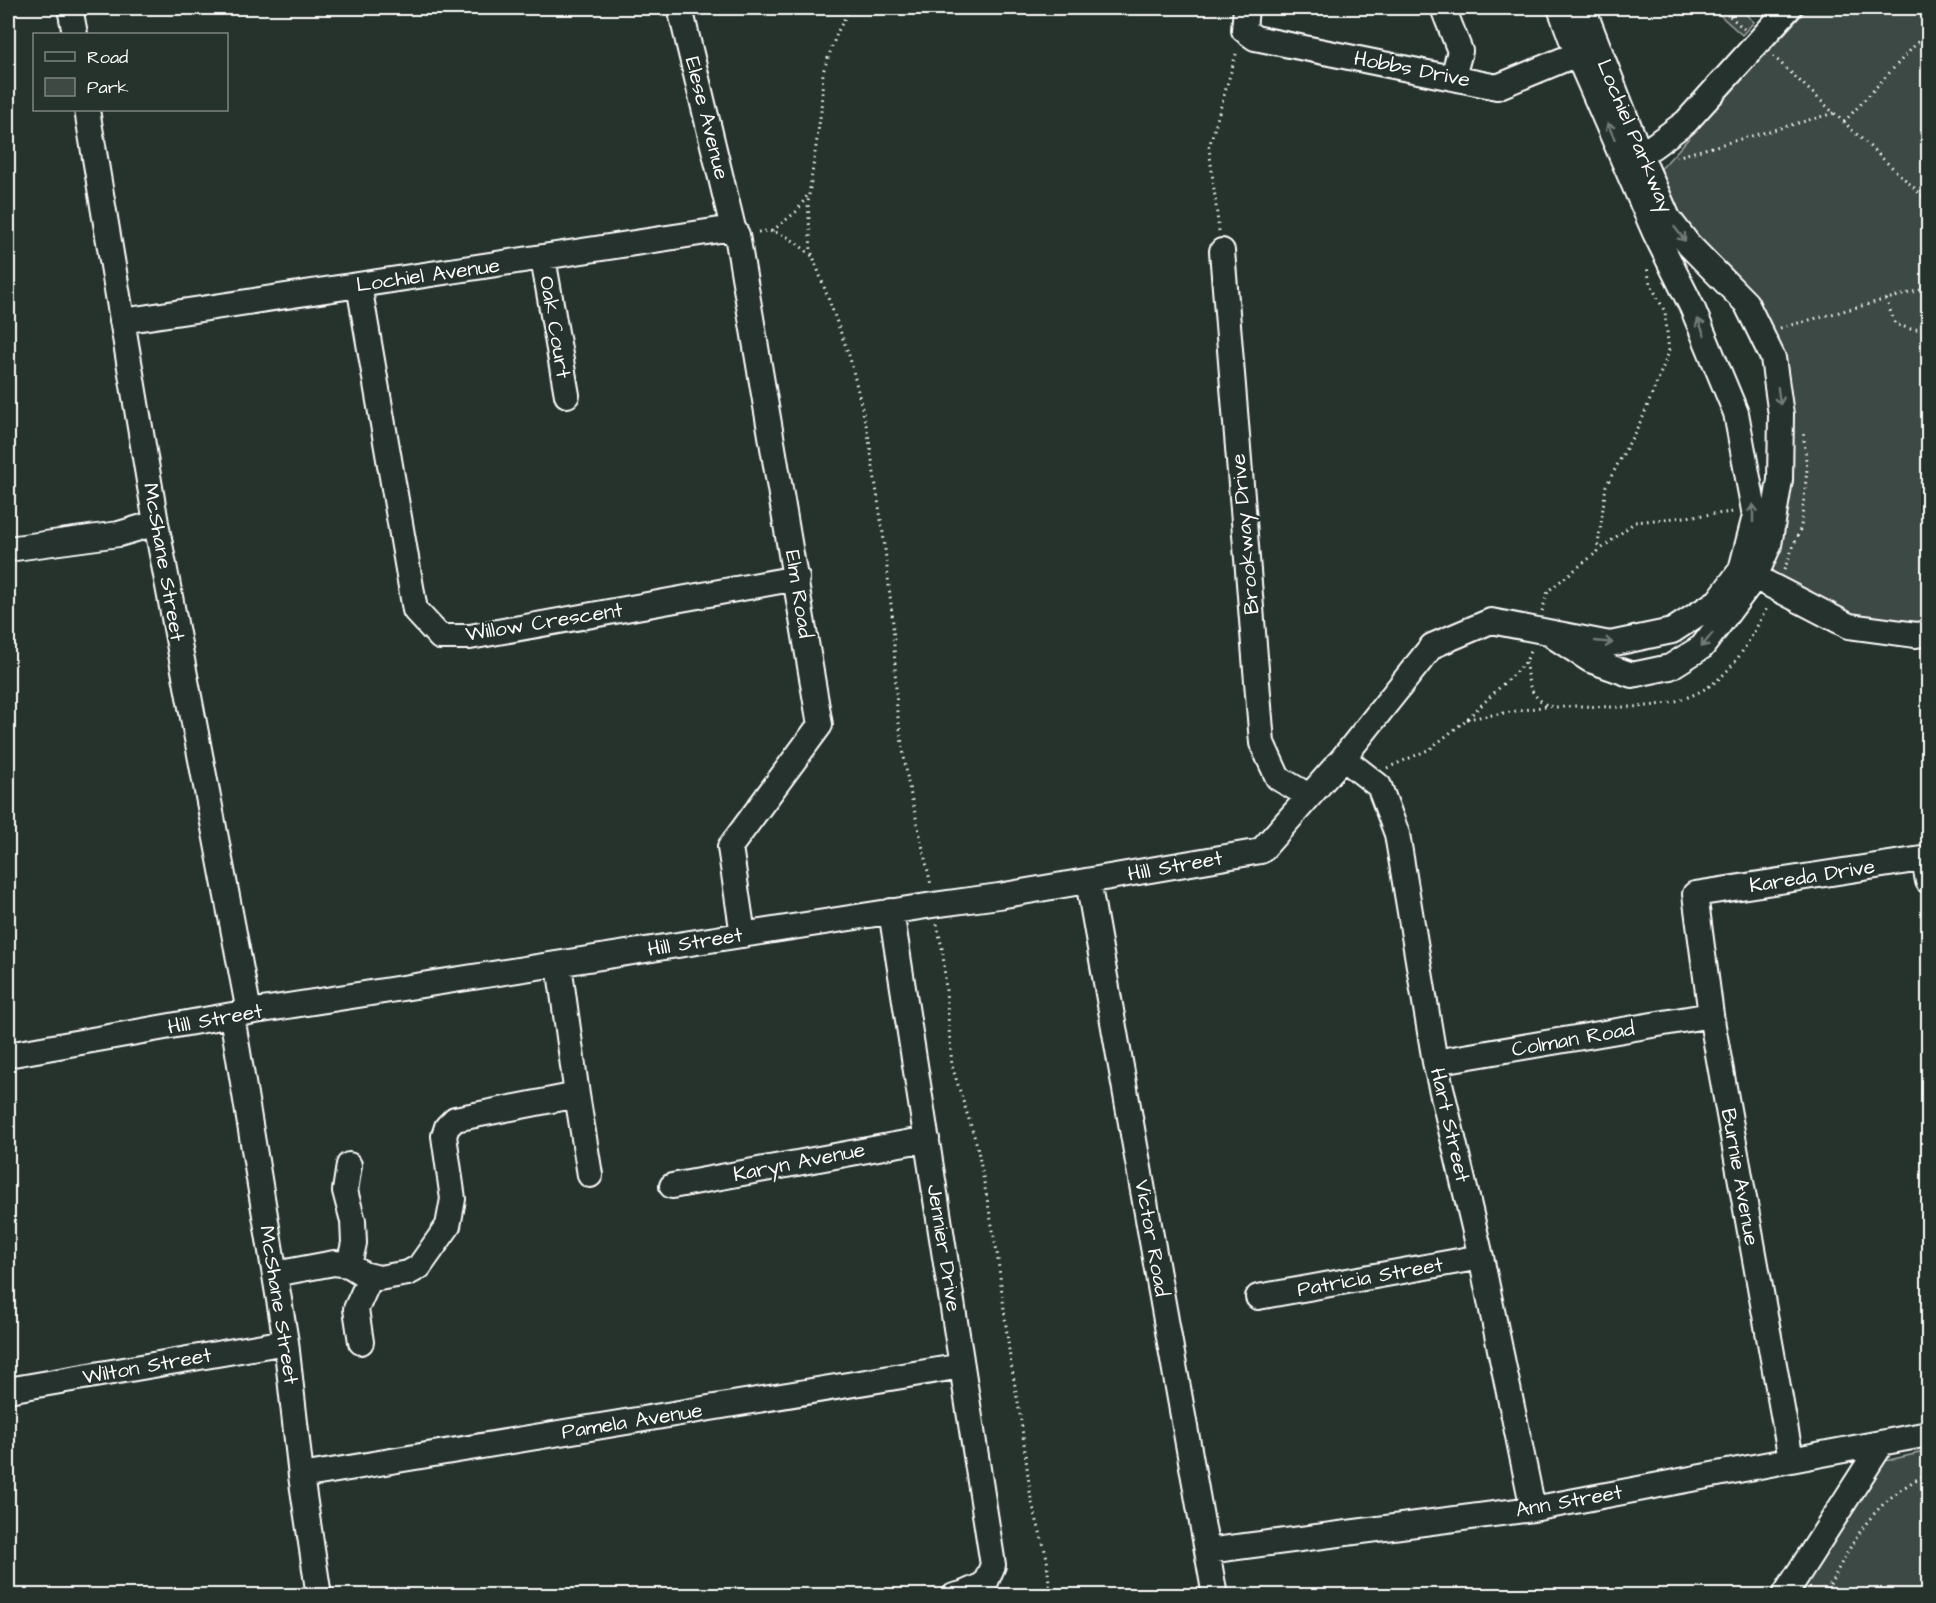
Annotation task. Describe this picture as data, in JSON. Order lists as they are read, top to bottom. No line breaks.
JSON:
{"streets":{"street":["Hobbs Drive","Elese Avenue","Lochiel Parkway","Lochiel Avenue","Oak Court","Brookway Drive","McShane Street","Elm Road","Willow Crescent","Hill Street","Kareda Drive","Colman Road","Hart Street","Karyn Avenue","Burnie Avenue","Victor Road","Jennier Drive","Patricia Street","Wilton Street","Pamela Avenue","Ann Street"]},"crossings":[["Hobbs Drive","Lochiel Parkway"],["Elese Avenue","Lochiel Avenue"],["Elese Avenue","Elm Road"],["Lochiel Parkway","Hill Street"],["Lochiel Parkway","Hart Street"],["Lochiel Avenue","Oak Court"],["Lochiel Avenue","McShane Street"],["Lochiel Avenue","Elm Road"],["Lochiel Avenue","Willow Crescent"],["Brookway Drive","Hill Street"],["McShane Street","Hill Street"],["McShane Street","Wilton Street"],["McShane Street","Pamela Avenue"],["Elm Road","Willow Crescent"],["Elm Road","Hill Street"],["Hill Street","Hart Street"],["Hill Street","Victor Road"],["Hill Street","Jennier Drive"],["Kareda Drive","Burnie Avenue"],["Colman Road","Hart Street"],["Colman Road","Burnie Avenue"],["Hart Street","Patricia Street"],["Hart Street","Ann Street"],["Karyn Avenue","Jennier Drive"],["Burnie Avenue","Ann Street"],["Victor Road","Ann Street"],["Jennier Drive","Pamela Avenue"]],"legend":["Road","Park"]}
